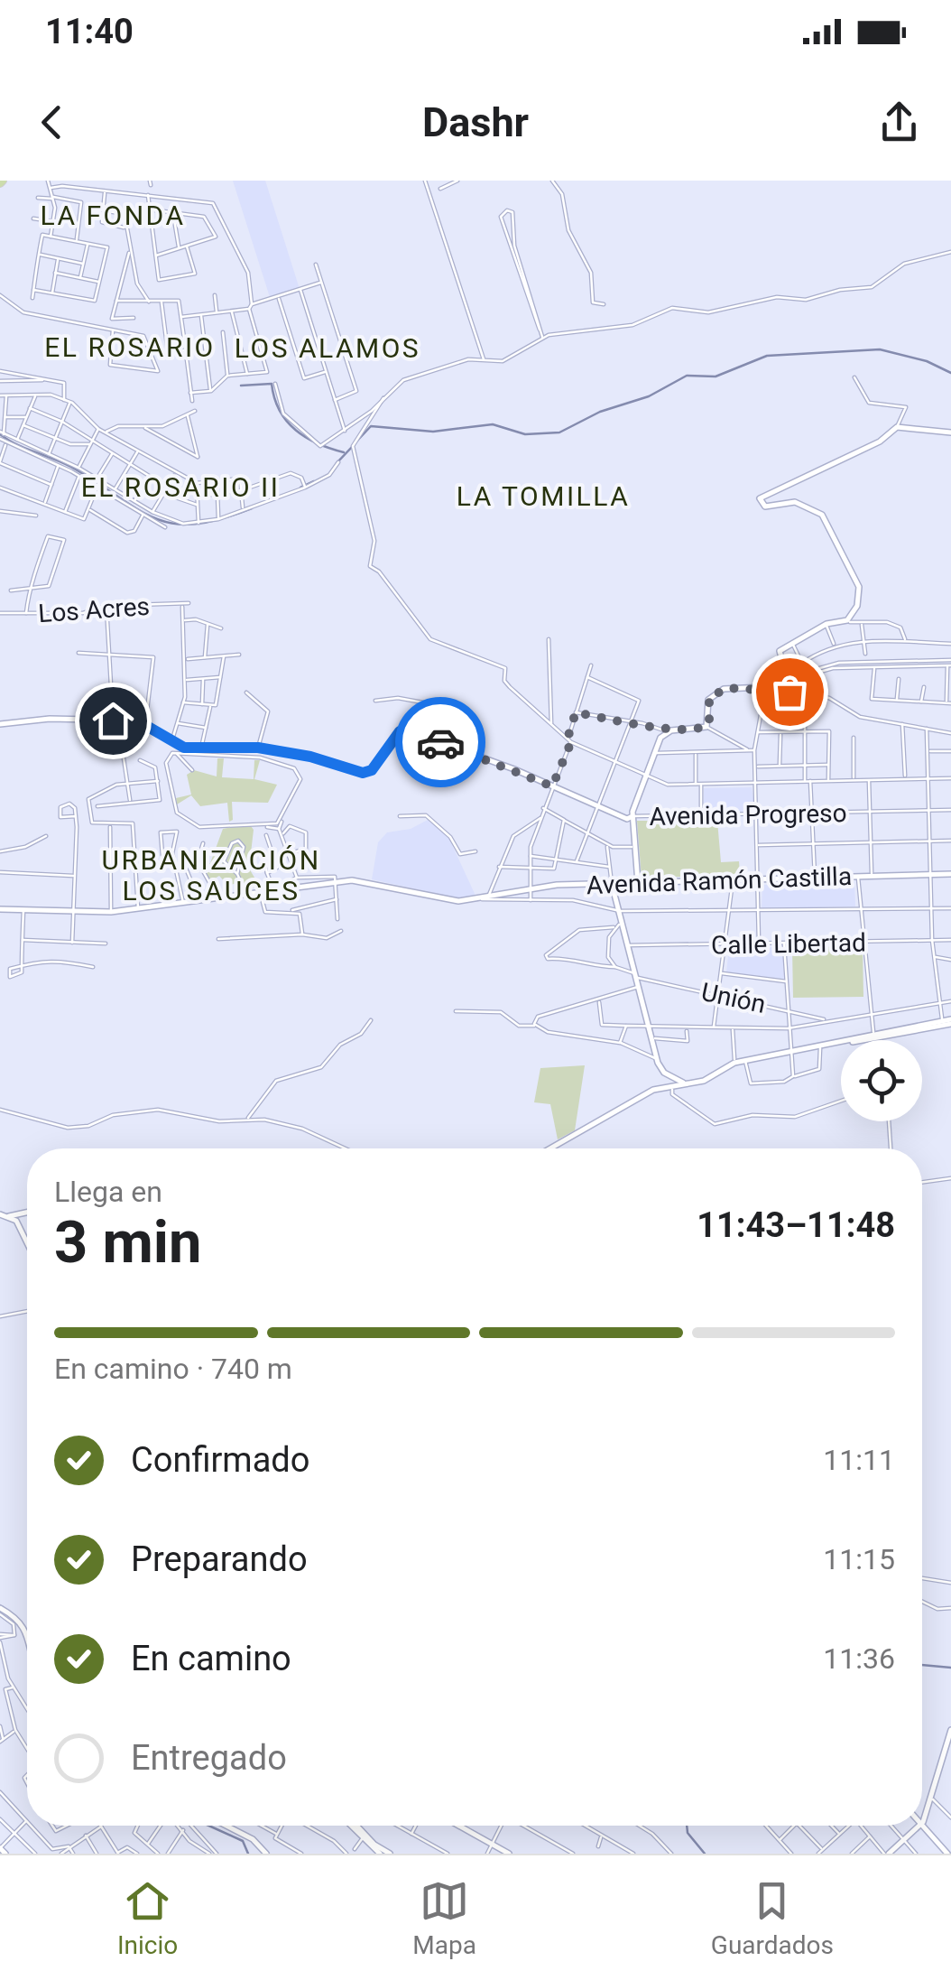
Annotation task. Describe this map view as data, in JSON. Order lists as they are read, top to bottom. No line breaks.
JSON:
{"streets":{"street":["Los Acres","Avenida Progreso","Avenida Ramón Castilla","Calle Libertad","Unión"]},"districts":["LA FONDA","EL ROSARIO","LOS ALAMOS","EL ROSARIO II","LA TOMILLA","URBANIZACIÓN LOS SAUCES"],"page":{"status":"11:40","header":"Dashr","heading":["3 min","Llega en","11:43–11:48"],"bar":"En camino · 740 m","list":[["Confirmado","11:11"],["Preparando","11:15"],["En camino","11:36"],"Entregado"],"tabs":["Inicio","Mapa","Guardados"]}}
